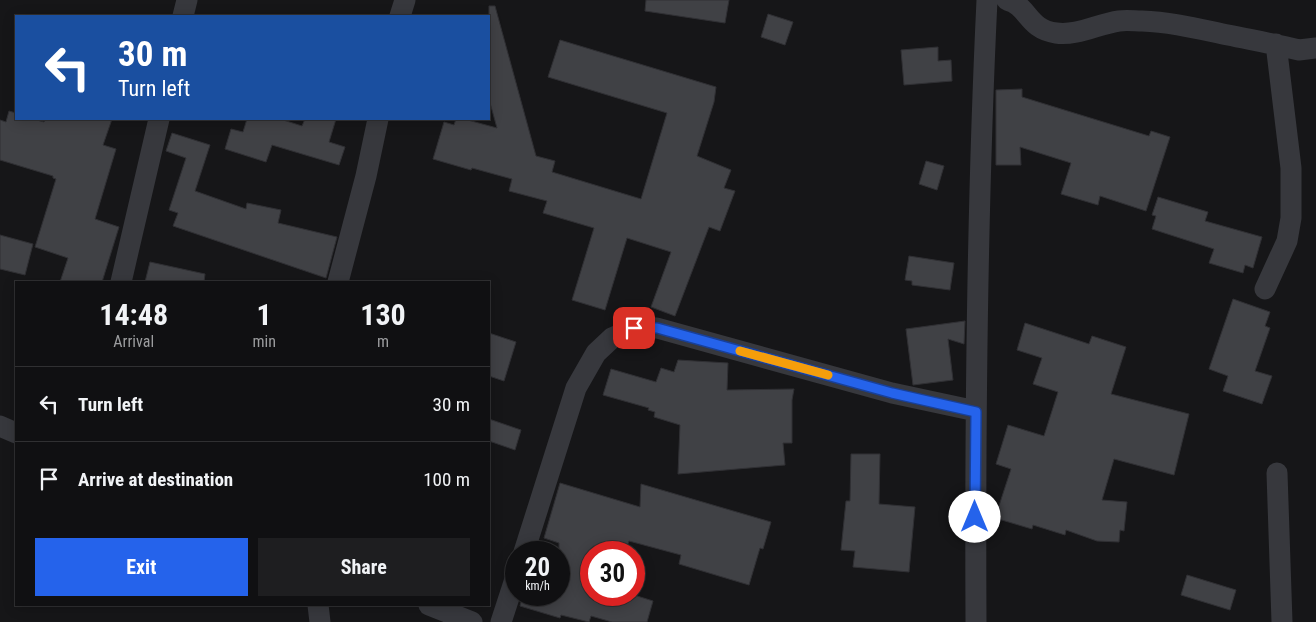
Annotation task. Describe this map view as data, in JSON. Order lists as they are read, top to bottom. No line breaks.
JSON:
{"page":{"turn":["30 m","Turn left"],"eta":["14:48","Arrival","1","min","130","m"],"list":[{"name":"Turn left","value":"30 m"},{"name":"Arrive at destination","value":"100 m"}],"buttons":["Exit","Share"],"speed":"20 km/h","limit":"30"}}
